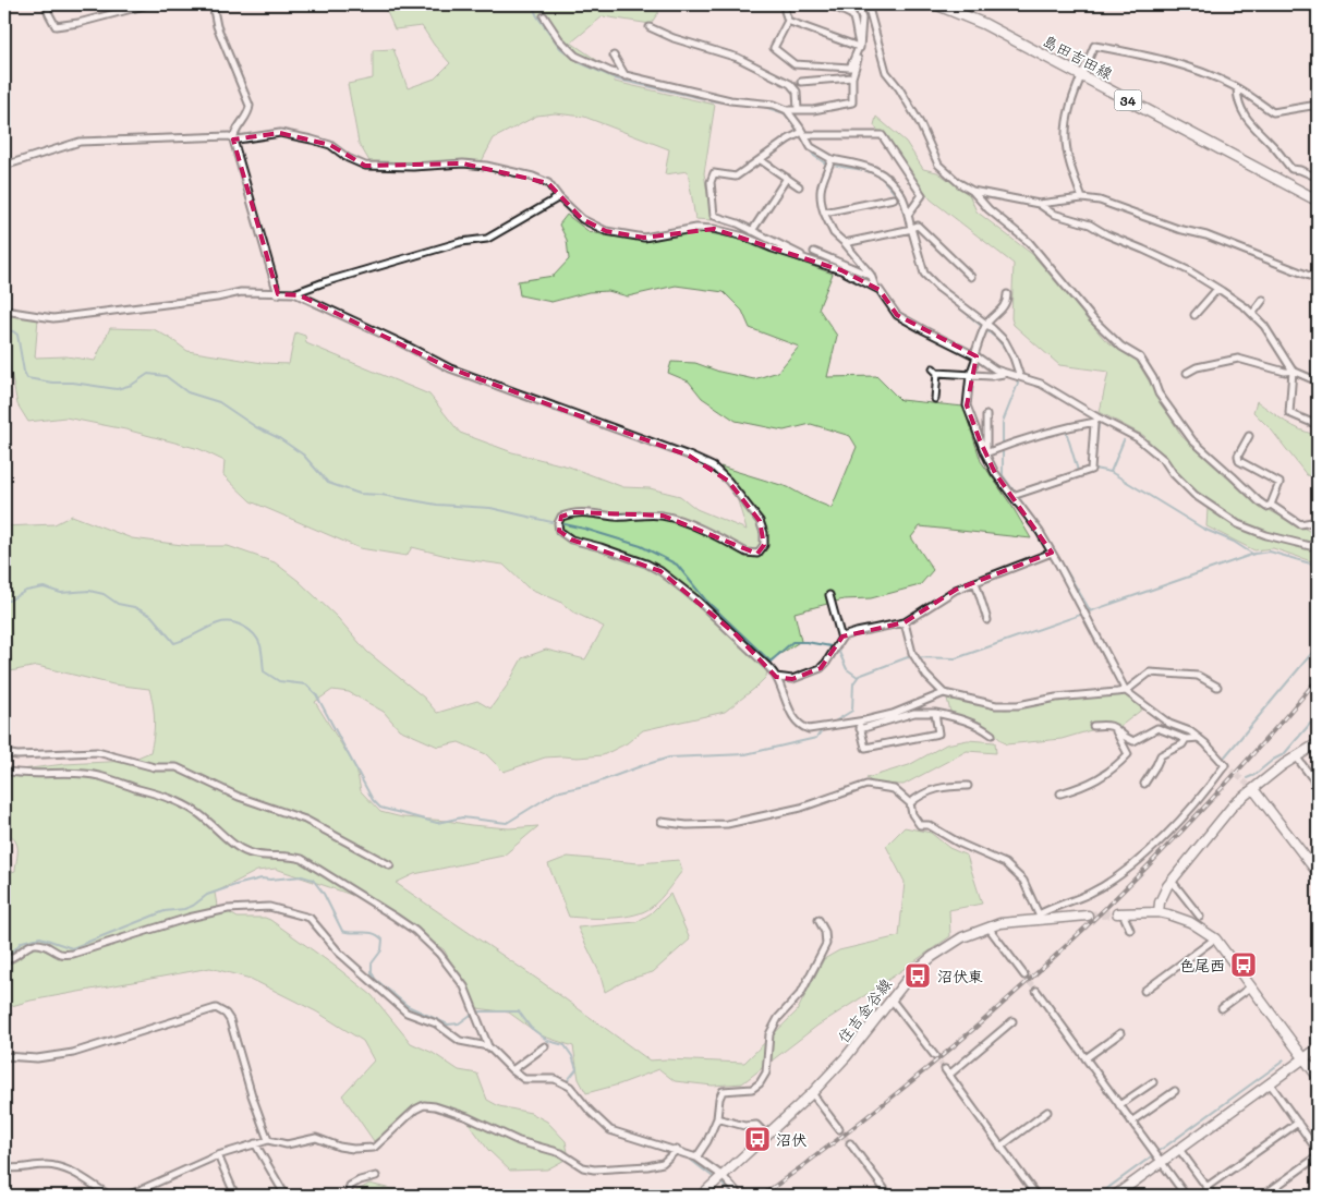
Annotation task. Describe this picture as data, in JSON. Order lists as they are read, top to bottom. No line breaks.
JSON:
{"streets":{"main road":["島田吉田線","34","住吉金谷線"]},"places":{"bus stop":["色尾西","沼伏東","沼伏"]}}
